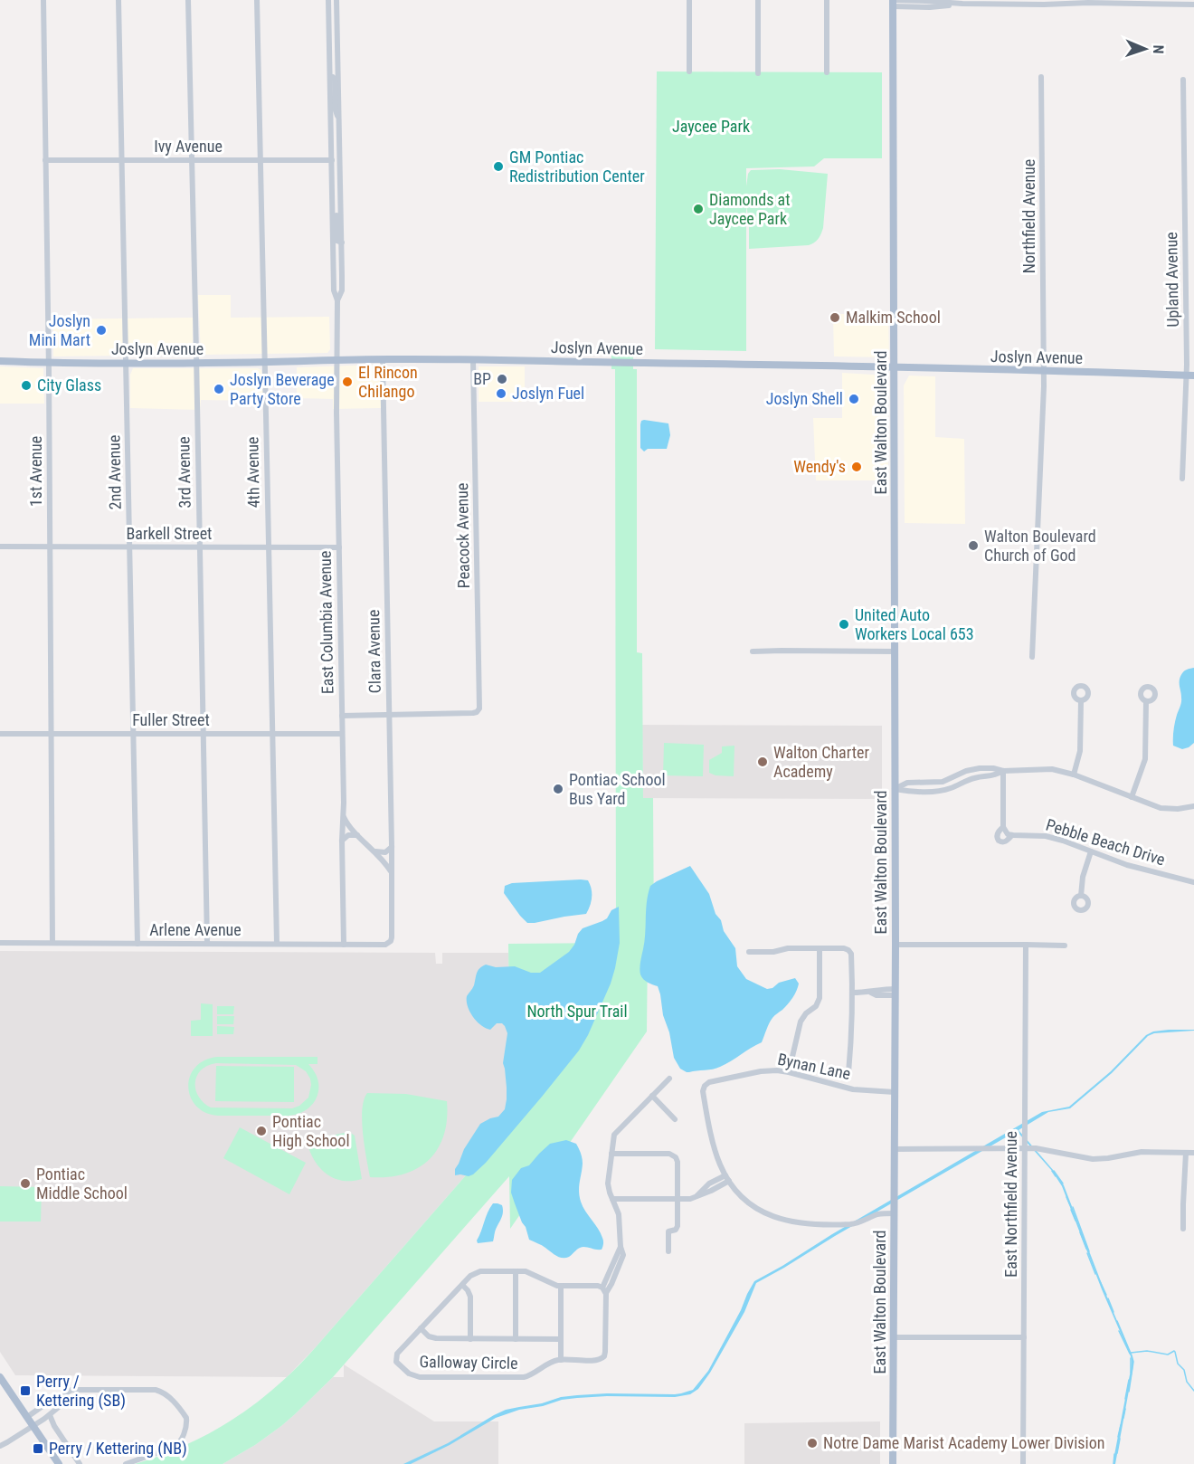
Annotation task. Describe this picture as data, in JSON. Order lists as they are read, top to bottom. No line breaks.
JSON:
{"streets":{"main road":["Joslyn Avenue","East Walton Boulevard"],"street":["Ivy Avenue","Northfield Avenue","Upland Avenue","1st Avenue","2nd Avenue","3rd Avenue","4th Avenue","Barkell Street","Peacock Avenue","East Columbia Avenue","Clara Avenue","Fuller Street","Pebble Beach Drive","Arlene Avenue","Bynan Lane","East Northfield Avenue","Galloway Circle"]},"crossings":[["Ivy Avenue","1st Avenue"],["Ivy Avenue","2nd Avenue"],["Ivy Avenue","3rd Avenue"],["Ivy Avenue","4th Avenue"],["Ivy Avenue","East Columbia Avenue"],["Northfield Avenue","Joslyn Avenue"],["Upland Avenue","Joslyn Avenue"],["Joslyn Avenue","East Walton Boulevard"],["Joslyn Avenue","1st Avenue"],["Joslyn Avenue","2nd Avenue"],["Joslyn Avenue","3rd Avenue"],["Joslyn Avenue","4th Avenue"],["Joslyn Avenue","Peacock Avenue"],["Joslyn Avenue","East Columbia Avenue"],["Joslyn Avenue","Clara Avenue"],["East Walton Boulevard","Bynan Lane"],["1st Avenue","Barkell Street"],["1st Avenue","Fuller Street"],["1st Avenue","Arlene Avenue"],["2nd Avenue","Barkell Street"],["2nd Avenue","Fuller Street"],["2nd Avenue","Arlene Avenue"],["3rd Avenue","Barkell Street"],["3rd Avenue","Fuller Street"],["3rd Avenue","Arlene Avenue"],["4th Avenue","Barkell Street"],["4th Avenue","Fuller Street"],["4th Avenue","Arlene Avenue"],["Barkell Street","East Columbia Avenue"],["Peacock Avenue","Clara Avenue"],["East Columbia Avenue","Fuller Street"],["East Columbia Avenue","Arlene Avenue"],["Clara Avenue","Arlene Avenue"]],"parks":["Jaycee Park","North Spur Trail"],"places":{"other":["GM Pontiac Redistribution Center","Diamonds at Jaycee Park","Malkim School","Joslyn Mini Mart","BP","El Rincon Chilango","City Glass","Joslyn Beverage Party Store","Joslyn Fuel","Joslyn Shell","Wendy's","Walton Boulevard Church of God","United Auto Workers Local 653","Walton Charter Academy","Pontiac School Bus Yard","Pontiac High School","Pontiac Middle School","Notre Dame Marist Academy Lower Division"],"transit":["Perry / Kettering (SB)","Perry / Kettering (NB)"]},"north":"right"}
